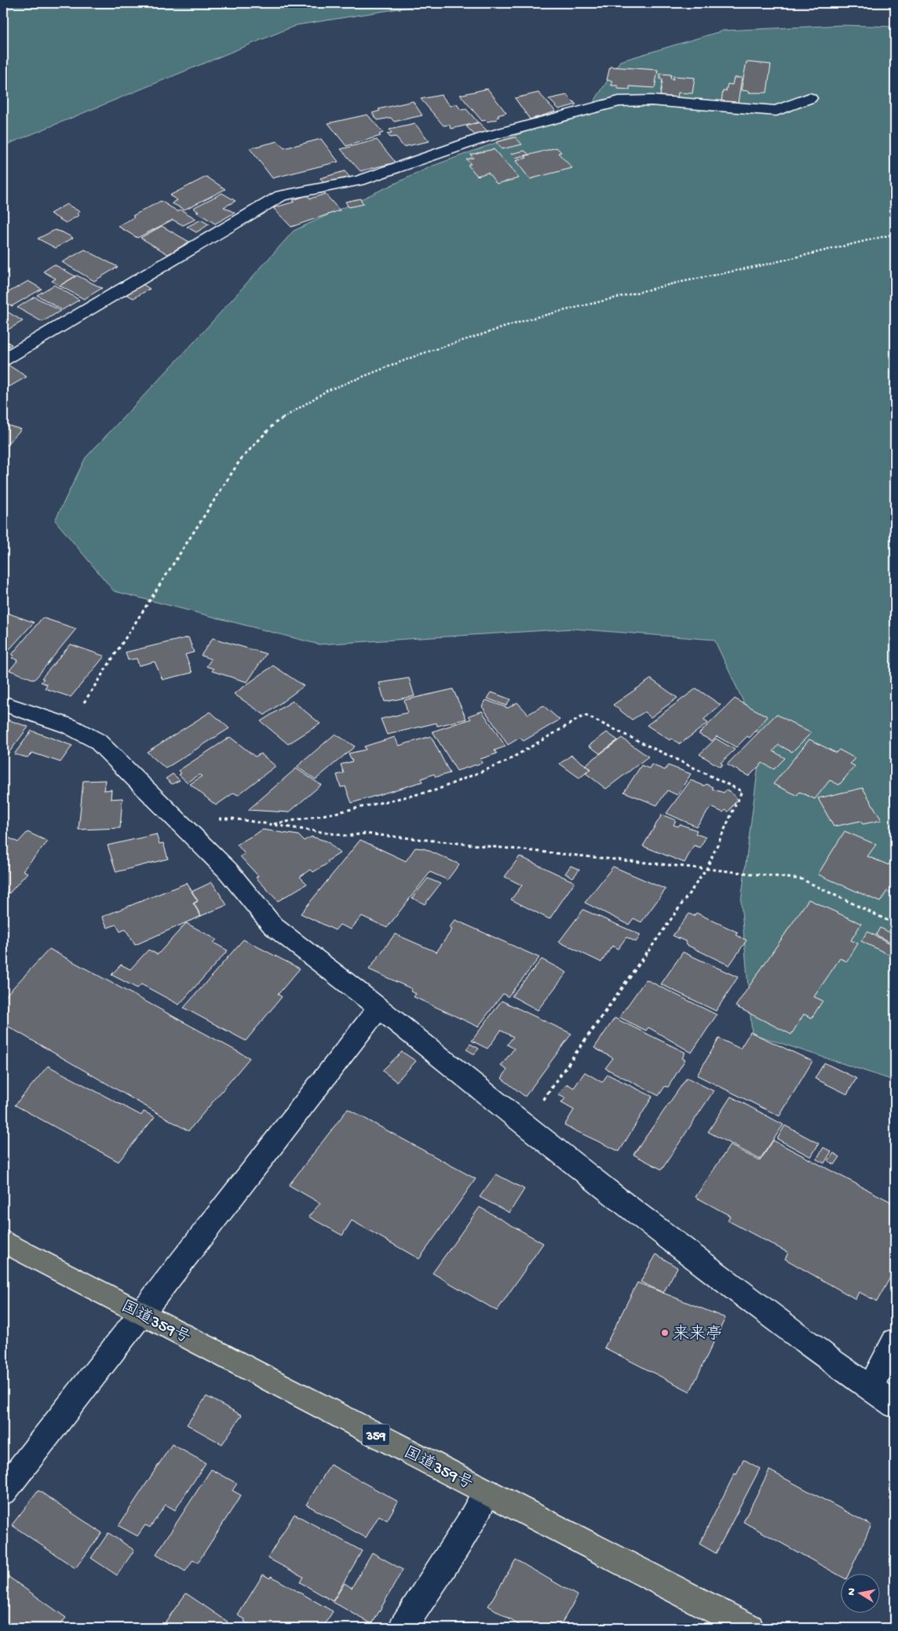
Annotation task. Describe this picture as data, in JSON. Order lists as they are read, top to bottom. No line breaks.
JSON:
{"streets":{"highway":["国道359号","359"]},"places":["来来亭"],"north":"left"}
